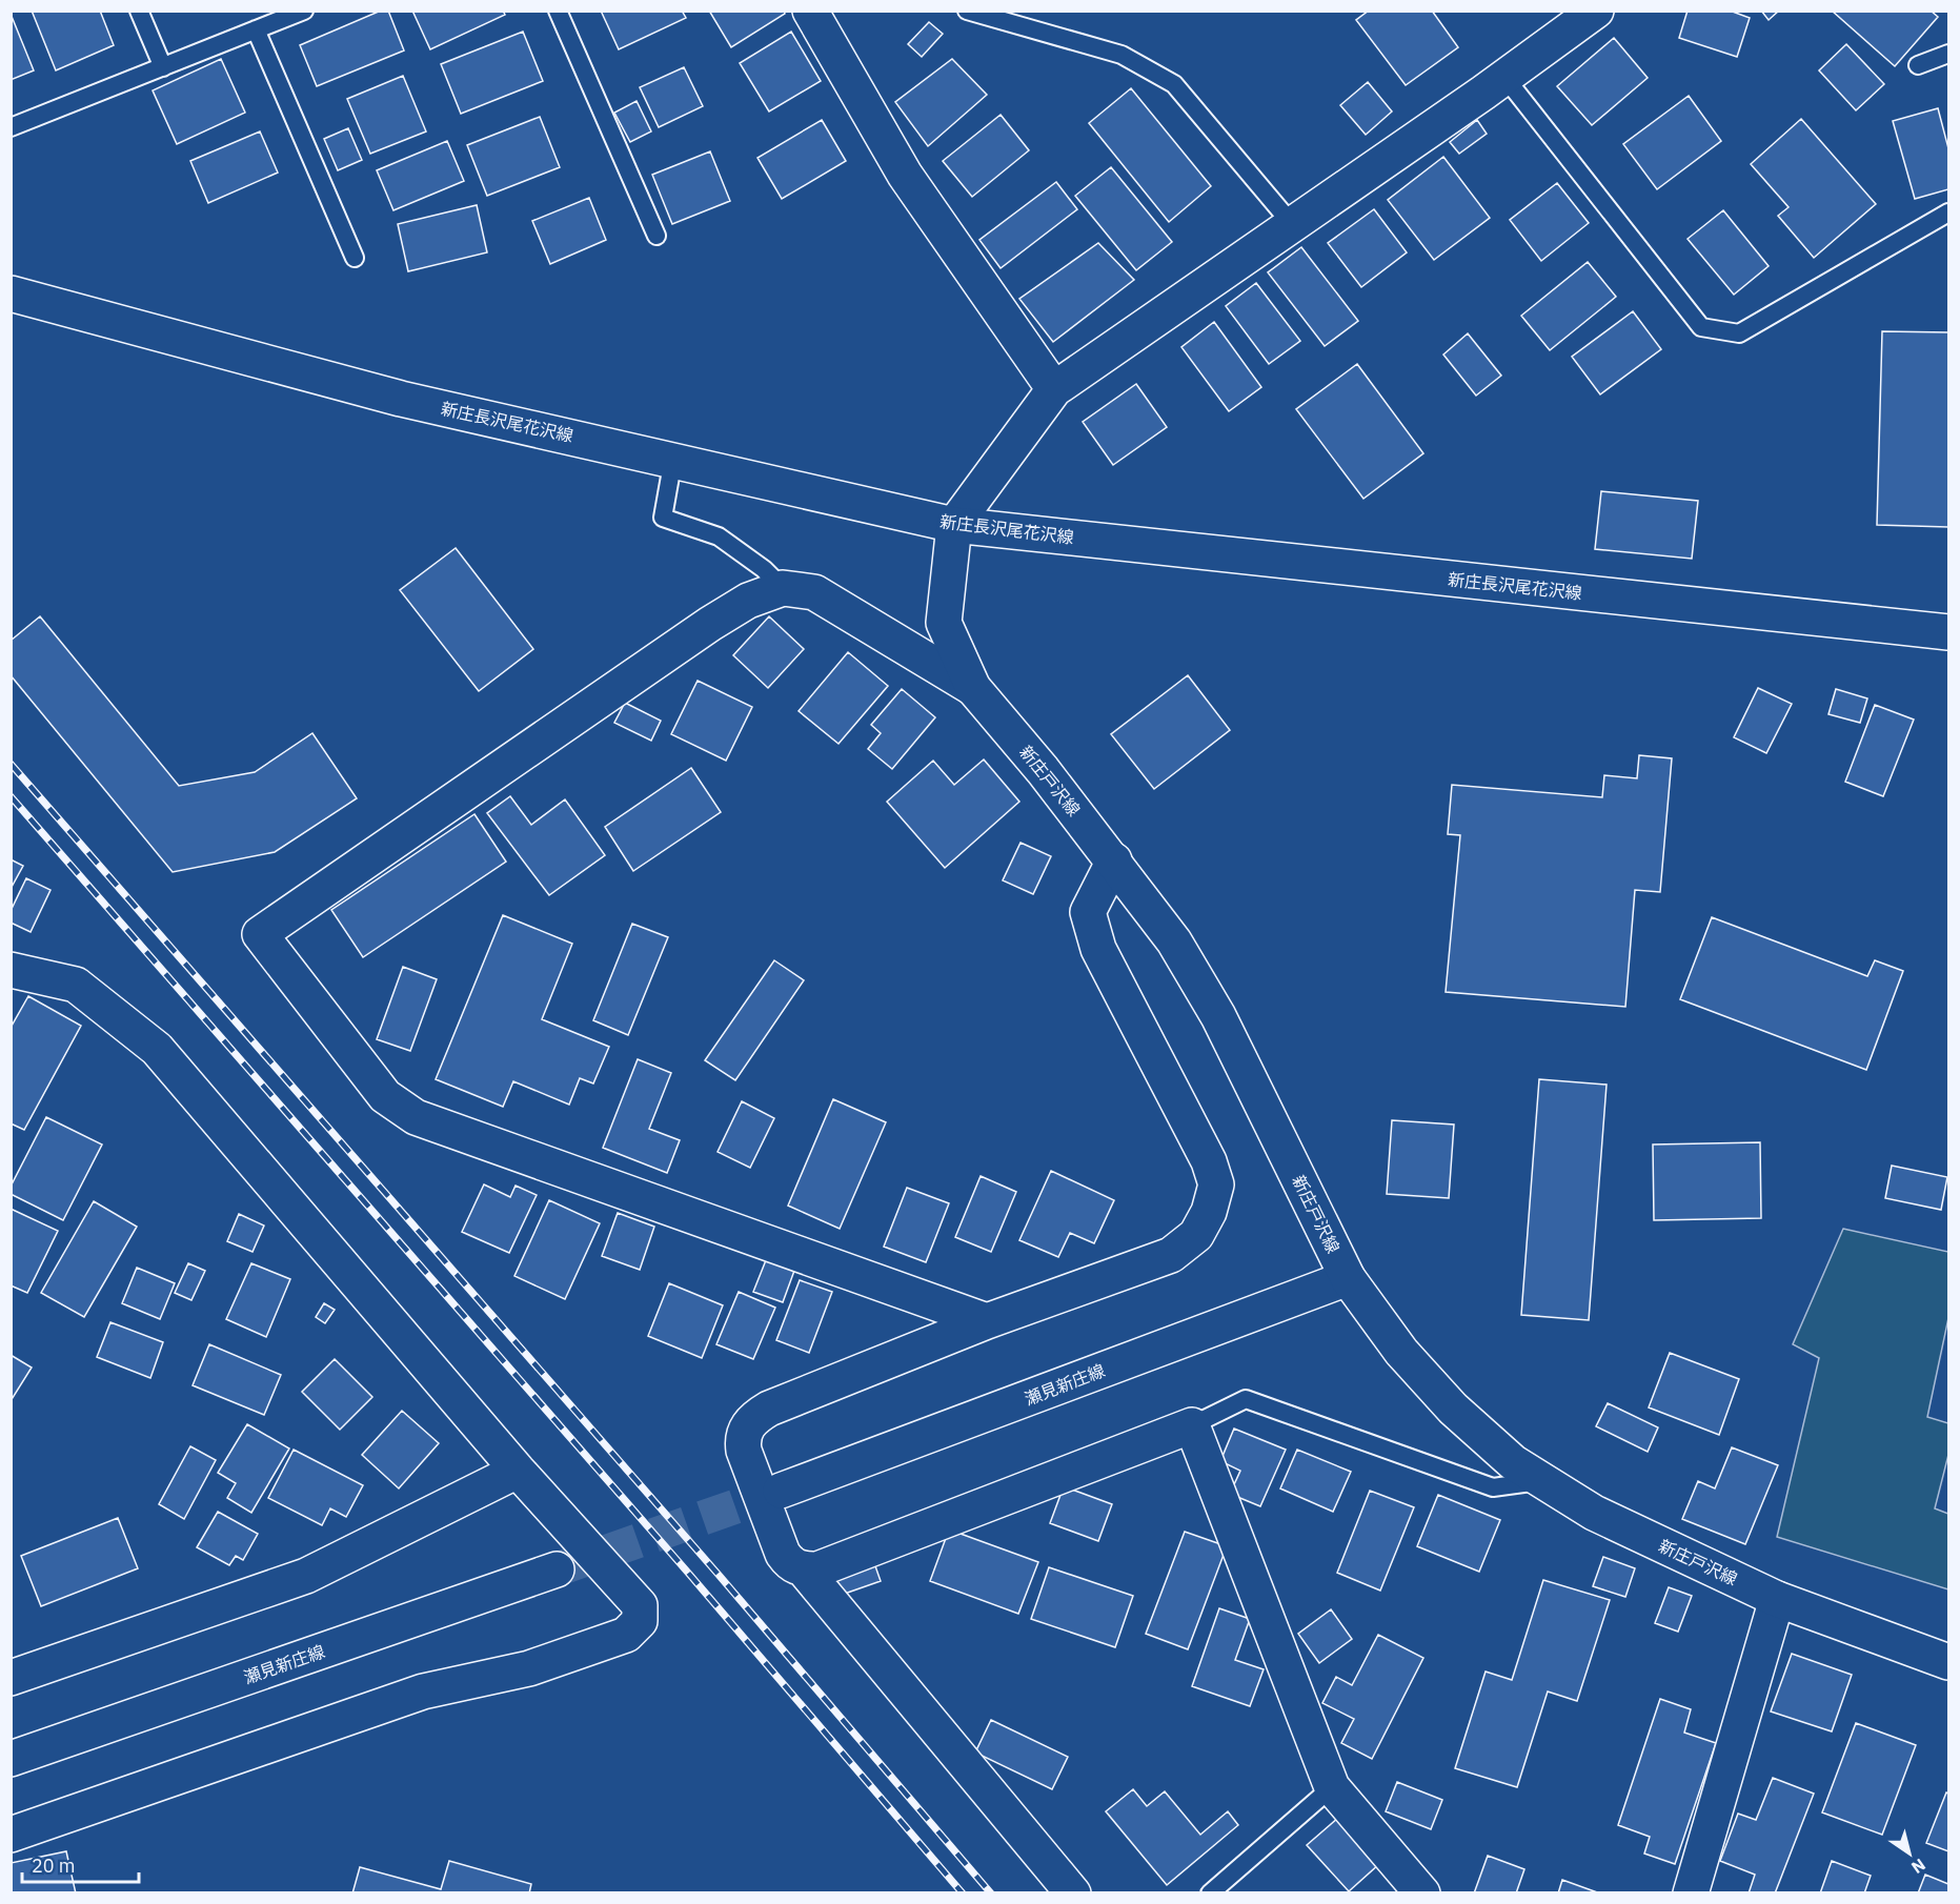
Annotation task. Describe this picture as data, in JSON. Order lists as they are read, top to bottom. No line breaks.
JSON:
{"streets":{"street":["新庄長沢尾花沢線","新庄戸沢線","瀬見新庄線"]},"crossings":[["新庄長沢尾花沢線","新庄戸沢線"],["新庄戸沢線","瀬見新庄線"]],"scale_bar":"20 m","north":"bottom right"}
